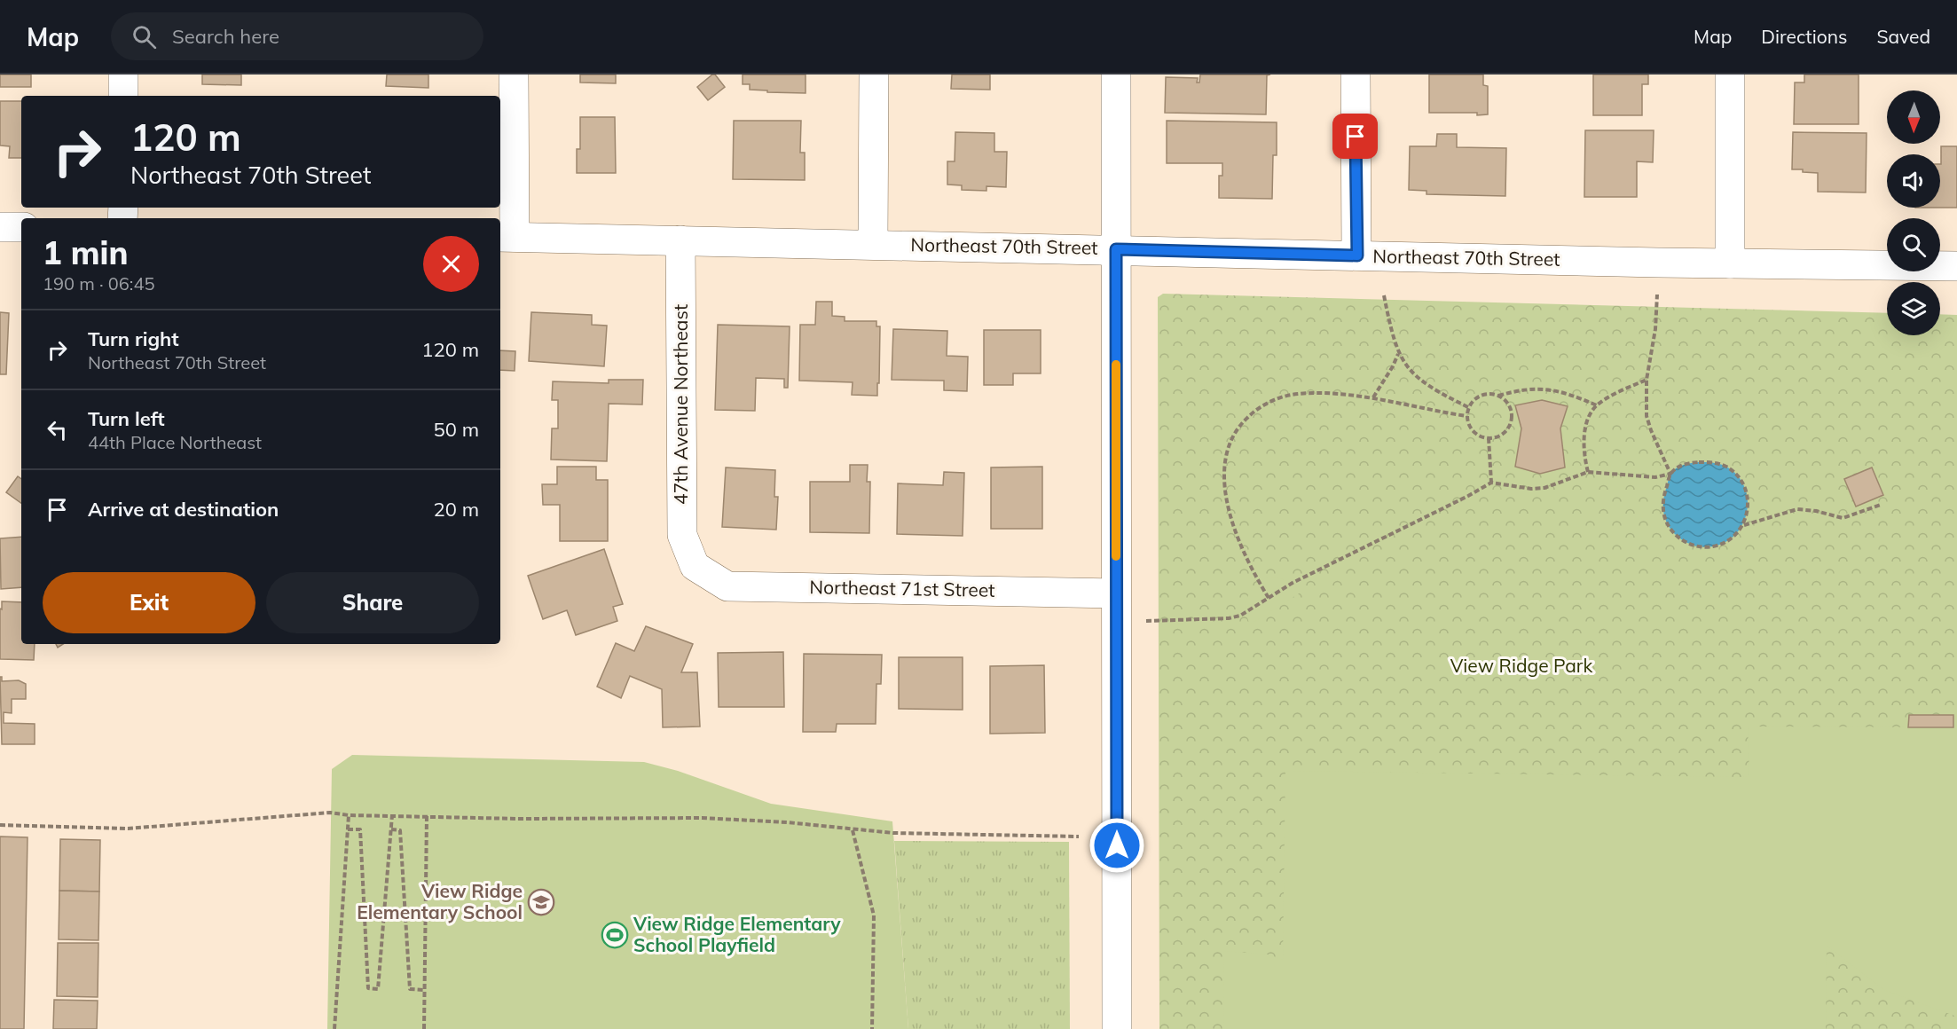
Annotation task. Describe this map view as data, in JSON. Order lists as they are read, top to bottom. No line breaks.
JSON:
{"streets":{"street":["Northeast 70th Street","47th Avenue Northeast","Northeast 71st Street"]},"crossings":[["Northeast 70th Street","47th Avenue Northeast"],["47th Avenue Northeast","Northeast 71st Street"]],"parks":["View Ridge Park"],"places":{"school or university":["View Ridge Elementary School"],"sports":["View Ridge Elementary School Playfield"]},"north":"bottom","page":{"header":"Map","search":"Search here","nav":["Map","Directions","Saved"],"turn":["120 m","Northeast 70th Street"],"heading":["1 min","190 m · 06:45"],"list":[{"name":"Turn right","note":"Northeast 70th Street","value":"120 m"},{"name":"Turn left","note":"44th Place Northeast","value":"50 m"},{"name":"Arrive at destination","value":"20 m"}],"buttons":["Exit","Share"]}}
